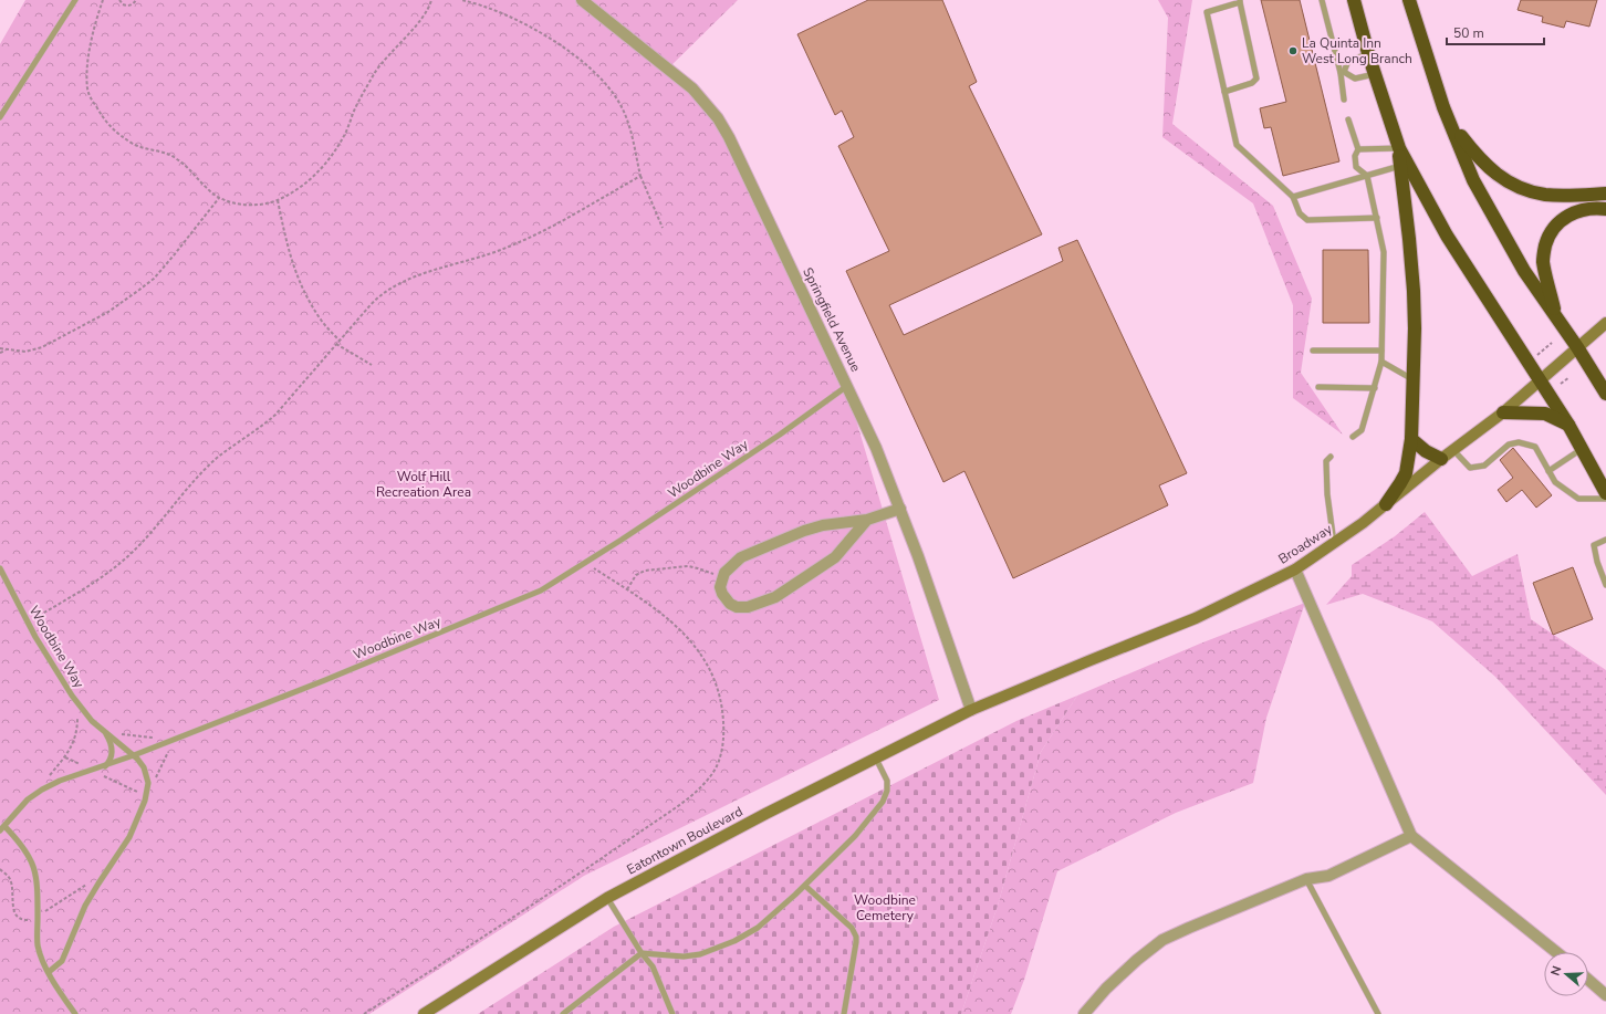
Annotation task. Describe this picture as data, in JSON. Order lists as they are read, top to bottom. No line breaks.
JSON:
{"streets":{"street":["Springfield Avenue","Broadway","Eatontown Boulevard"],"lane":["Woodbine Way"]},"crossings":[["Springfield Avenue","Woodbine Way"],["Springfield Avenue","Broadway"],["Springfield Avenue","Eatontown Boulevard"],["Broadway","Eatontown Boulevard"]],"parks":["Wolf Hill Recreation Area","Woodbine Cemetery"],"places":["La Quinta Inn West Long Branch"],"scale_bar":"50 m","north":"left"}
